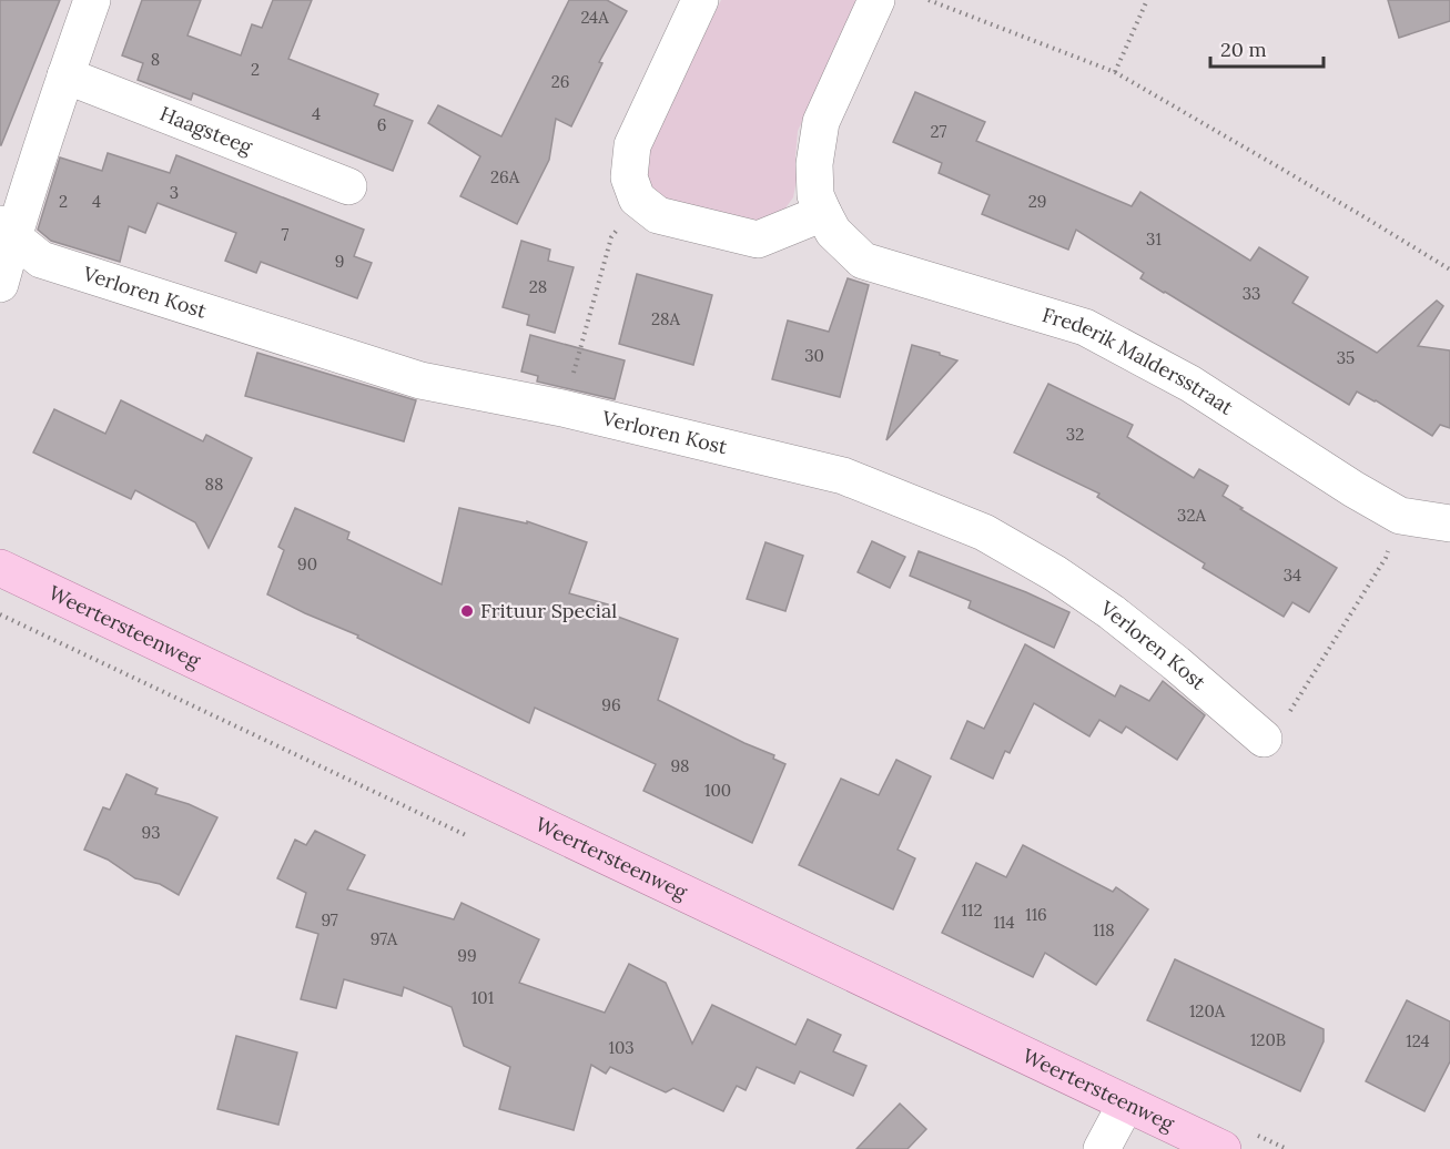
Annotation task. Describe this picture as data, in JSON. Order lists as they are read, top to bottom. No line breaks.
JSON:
{"streets":{"main road":["Weertersteenweg"],"street":["Haagsteeg","Verloren Kost","Frederik Maldersstraat"]},"places":["Frituur Special"],"house_numbers":["24A","8","2","26","4","6","27","26A","3","2","4","29","7","31","9","28","33","28A","30","35","32","88","32A","90","34","96","98","100","93","112","116","97","114","118","97A","99","101","120A","120B","124","103"],"scale_bar":"20 m"}
